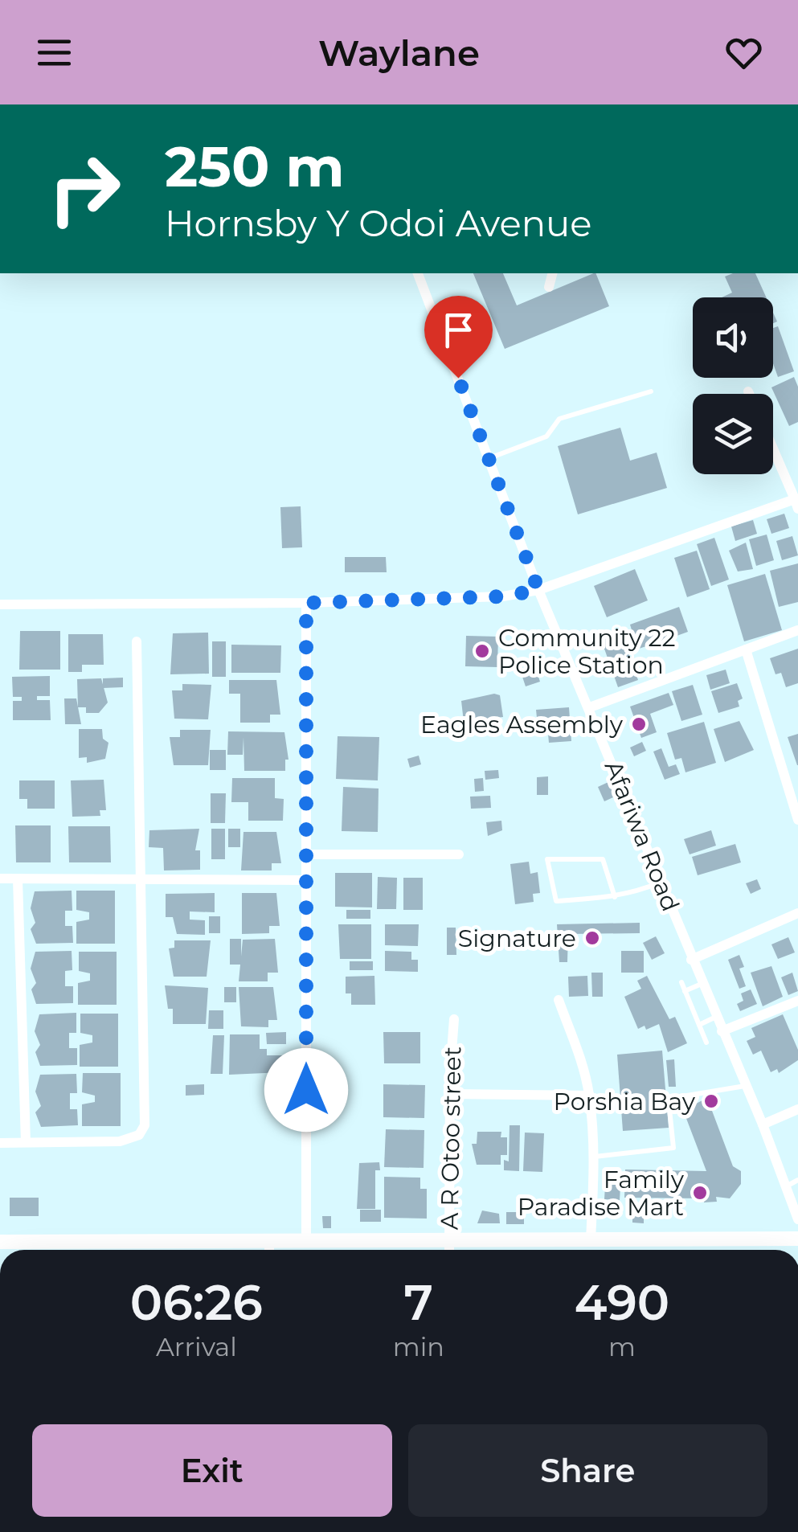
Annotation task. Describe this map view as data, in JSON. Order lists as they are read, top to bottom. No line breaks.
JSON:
{"streets":{"street":["Afariwa Road","A R Otoo street"]},"places":["Community 22 Police Station","Eagles Assembly","Signature","Porshia Bay","Family Paradise Mart"],"page":{"header":"Waylane","turn":["250 m","Hornsby Y Odoi Avenue"],"eta":["06:26","Arrival","7","min","490","m"],"buttons":["Exit","Share"]}}
